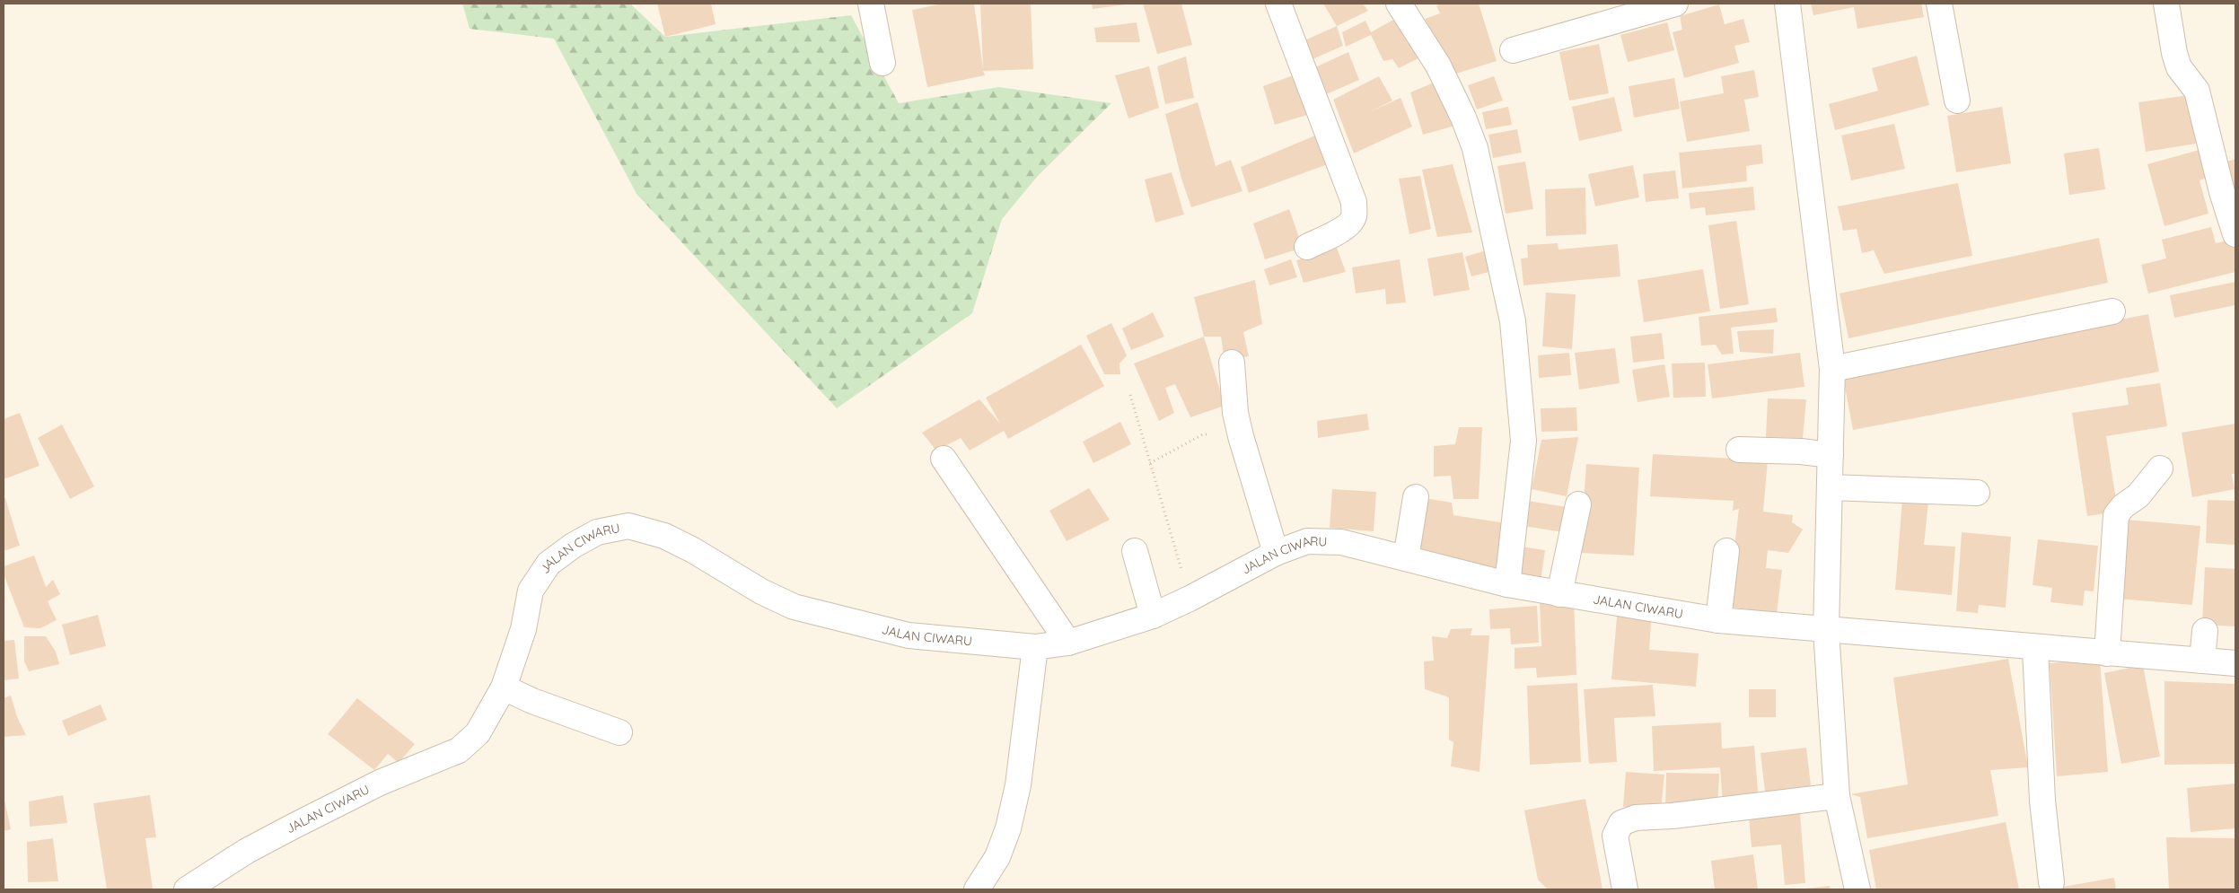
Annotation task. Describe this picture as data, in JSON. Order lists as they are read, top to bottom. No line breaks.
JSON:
{"streets":{"street":["JALAN CIWARU"]}}
